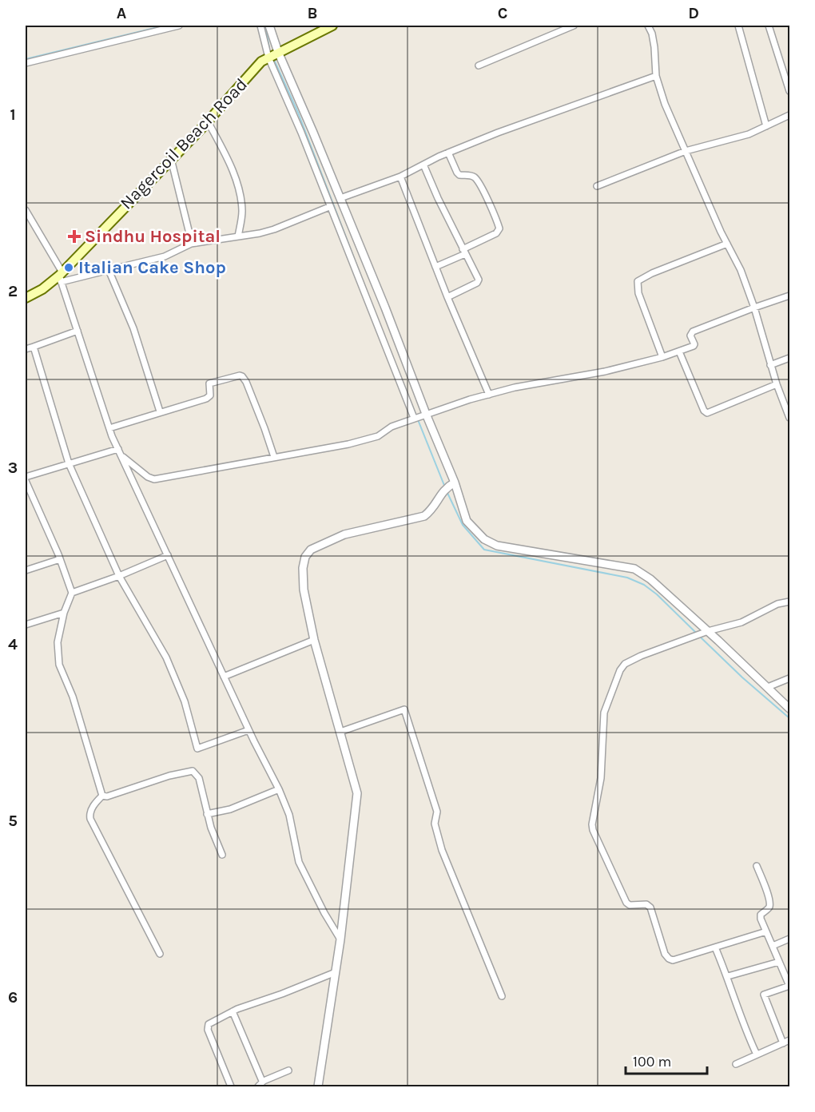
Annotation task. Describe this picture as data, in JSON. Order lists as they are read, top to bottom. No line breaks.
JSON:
{"streets":{"main road":["Nagercoil Beach Road"]},"places":{"health":["Sindhu Hospital"],"other":["Italian Cake Shop"]},"scale_bar":"100 m","grid":{"columns":["A","B","C","D"],"rows":["1","2","3","4","5","6"]}}
